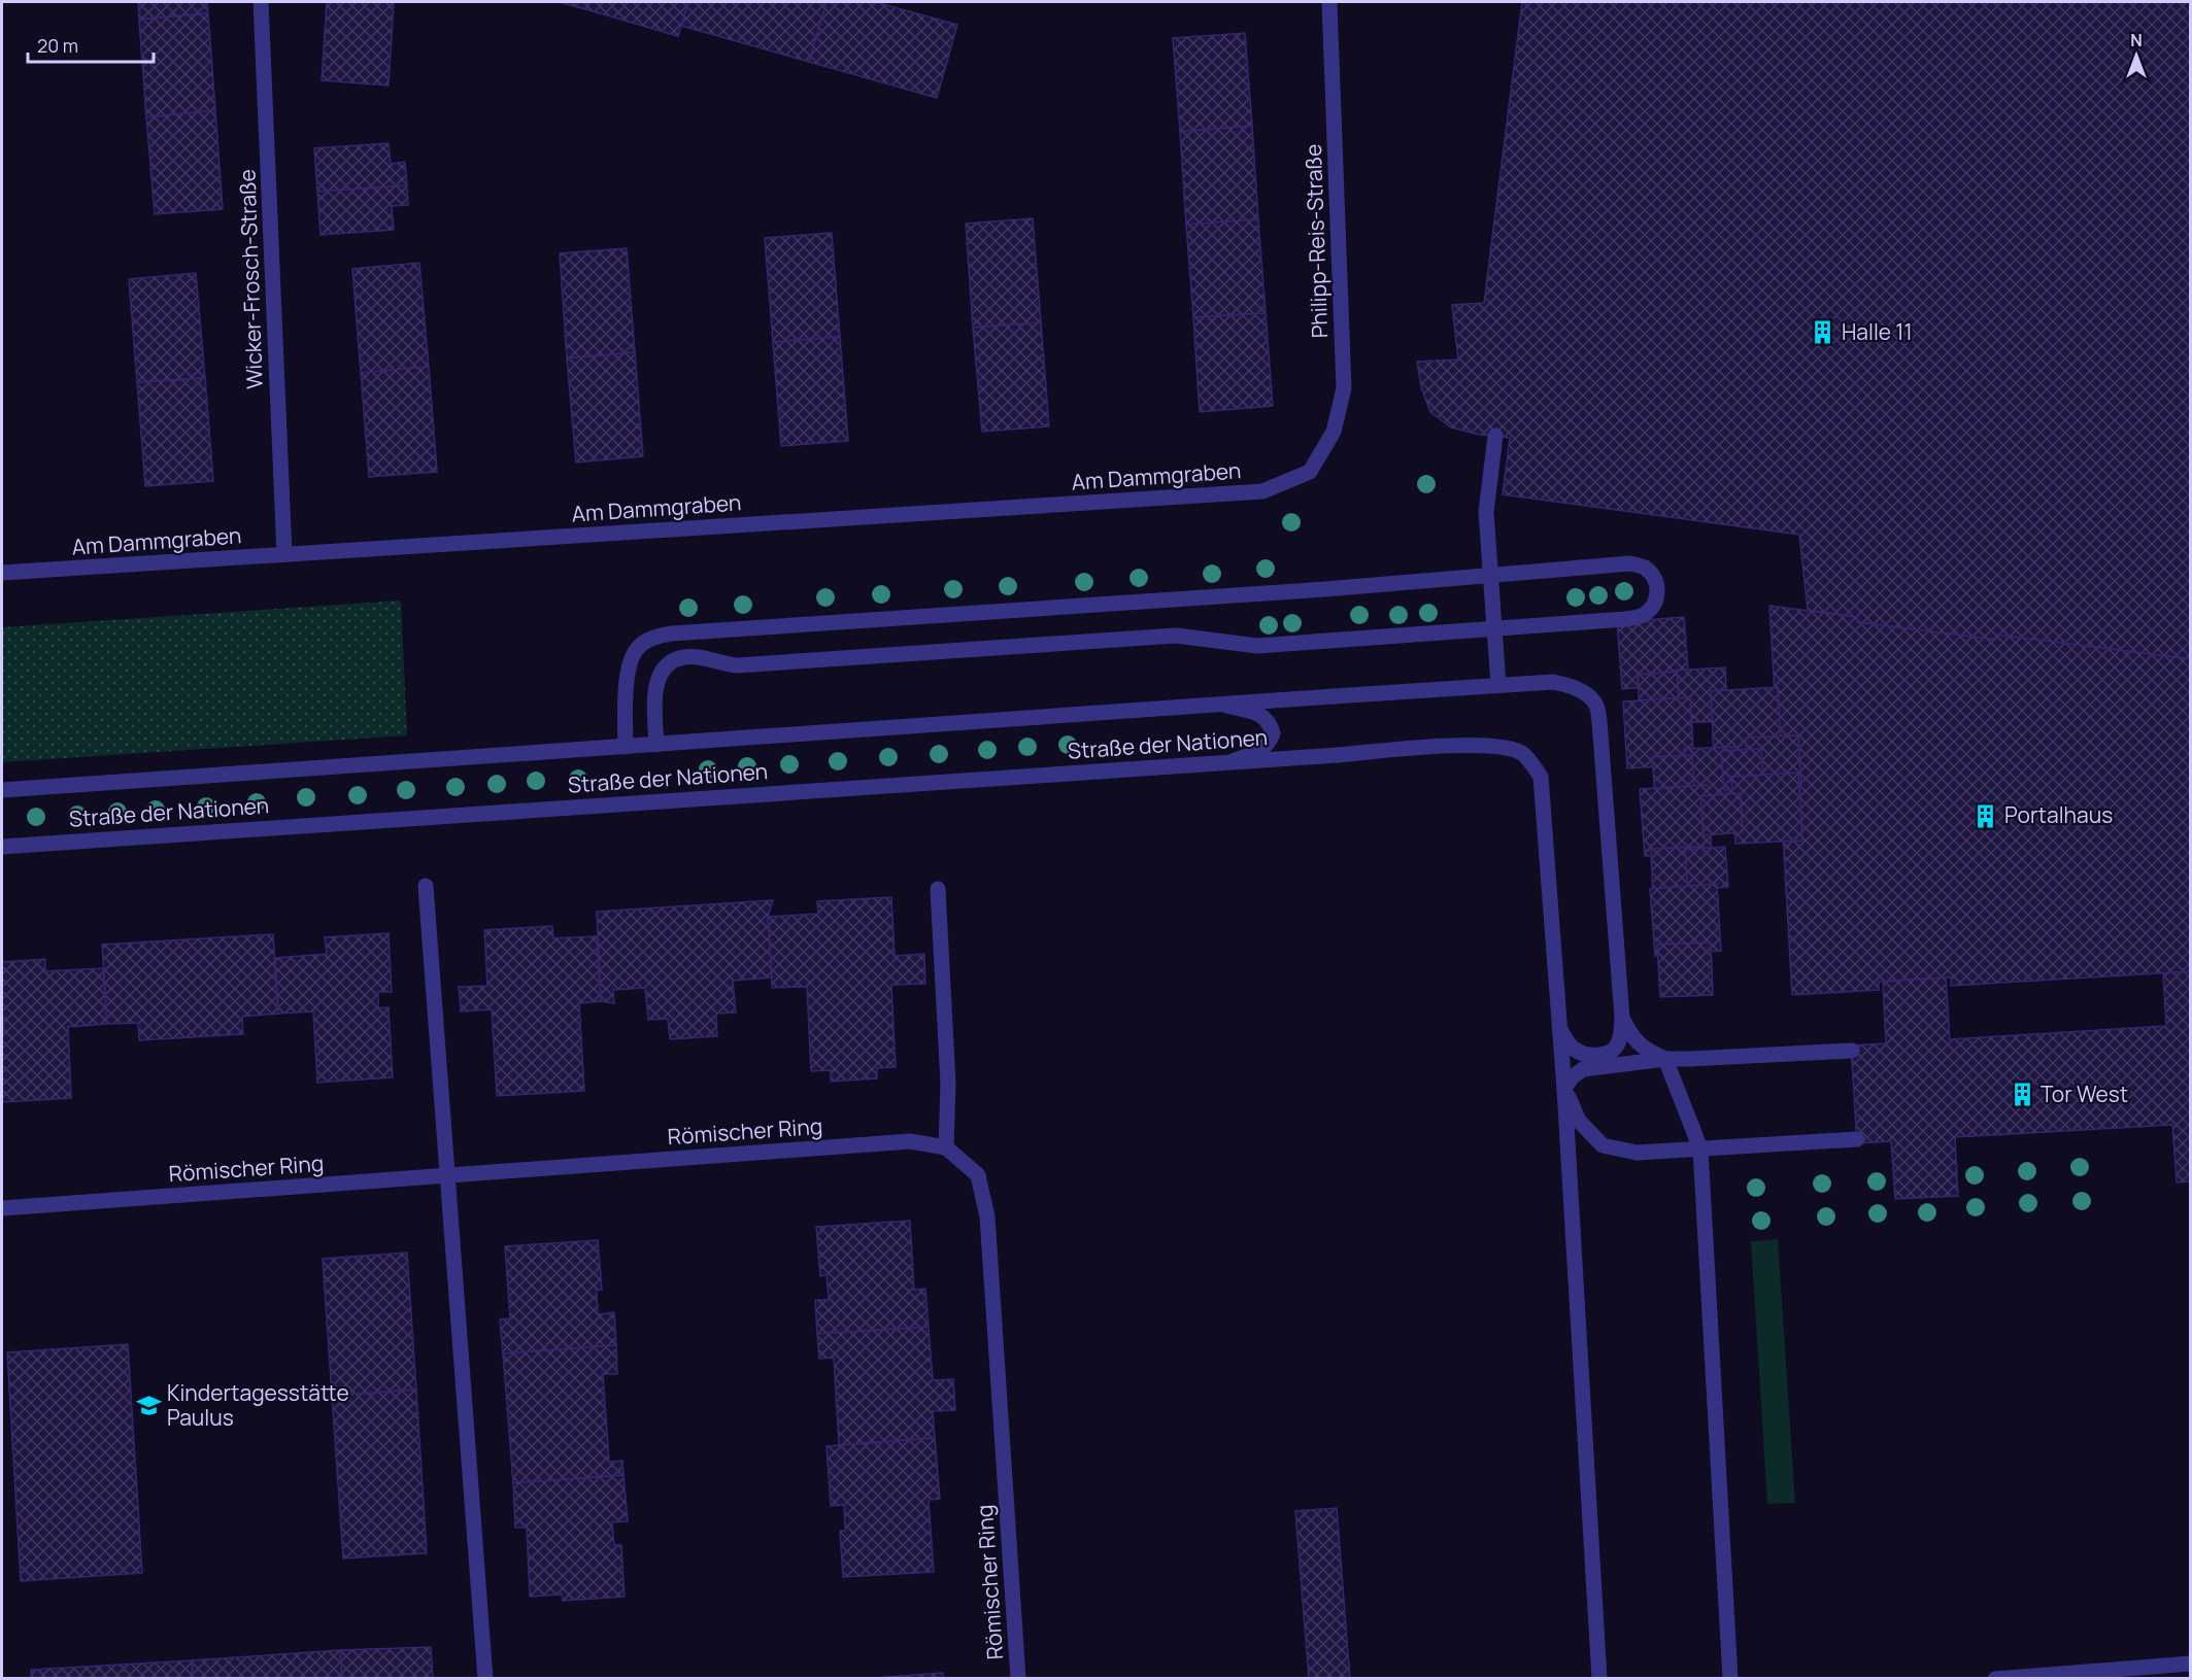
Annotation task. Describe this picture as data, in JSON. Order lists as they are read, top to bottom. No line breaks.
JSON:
{"streets":{"street":["Philipp-Reis-Straße","Wicker-Frosch-Straße","Am Dammgraben","Straße der Nationen","Römischer Ring"]},"crossings":[["Philipp-Reis-Straße","Am Dammgraben"],["Wicker-Frosch-Straße","Am Dammgraben"]],"places":{"building":["Halle 11","Portalhaus","Tor West"],"school or university":["Kindertagesstätte Paulus"]},"scale_bar":"20 m","north":"top"}
